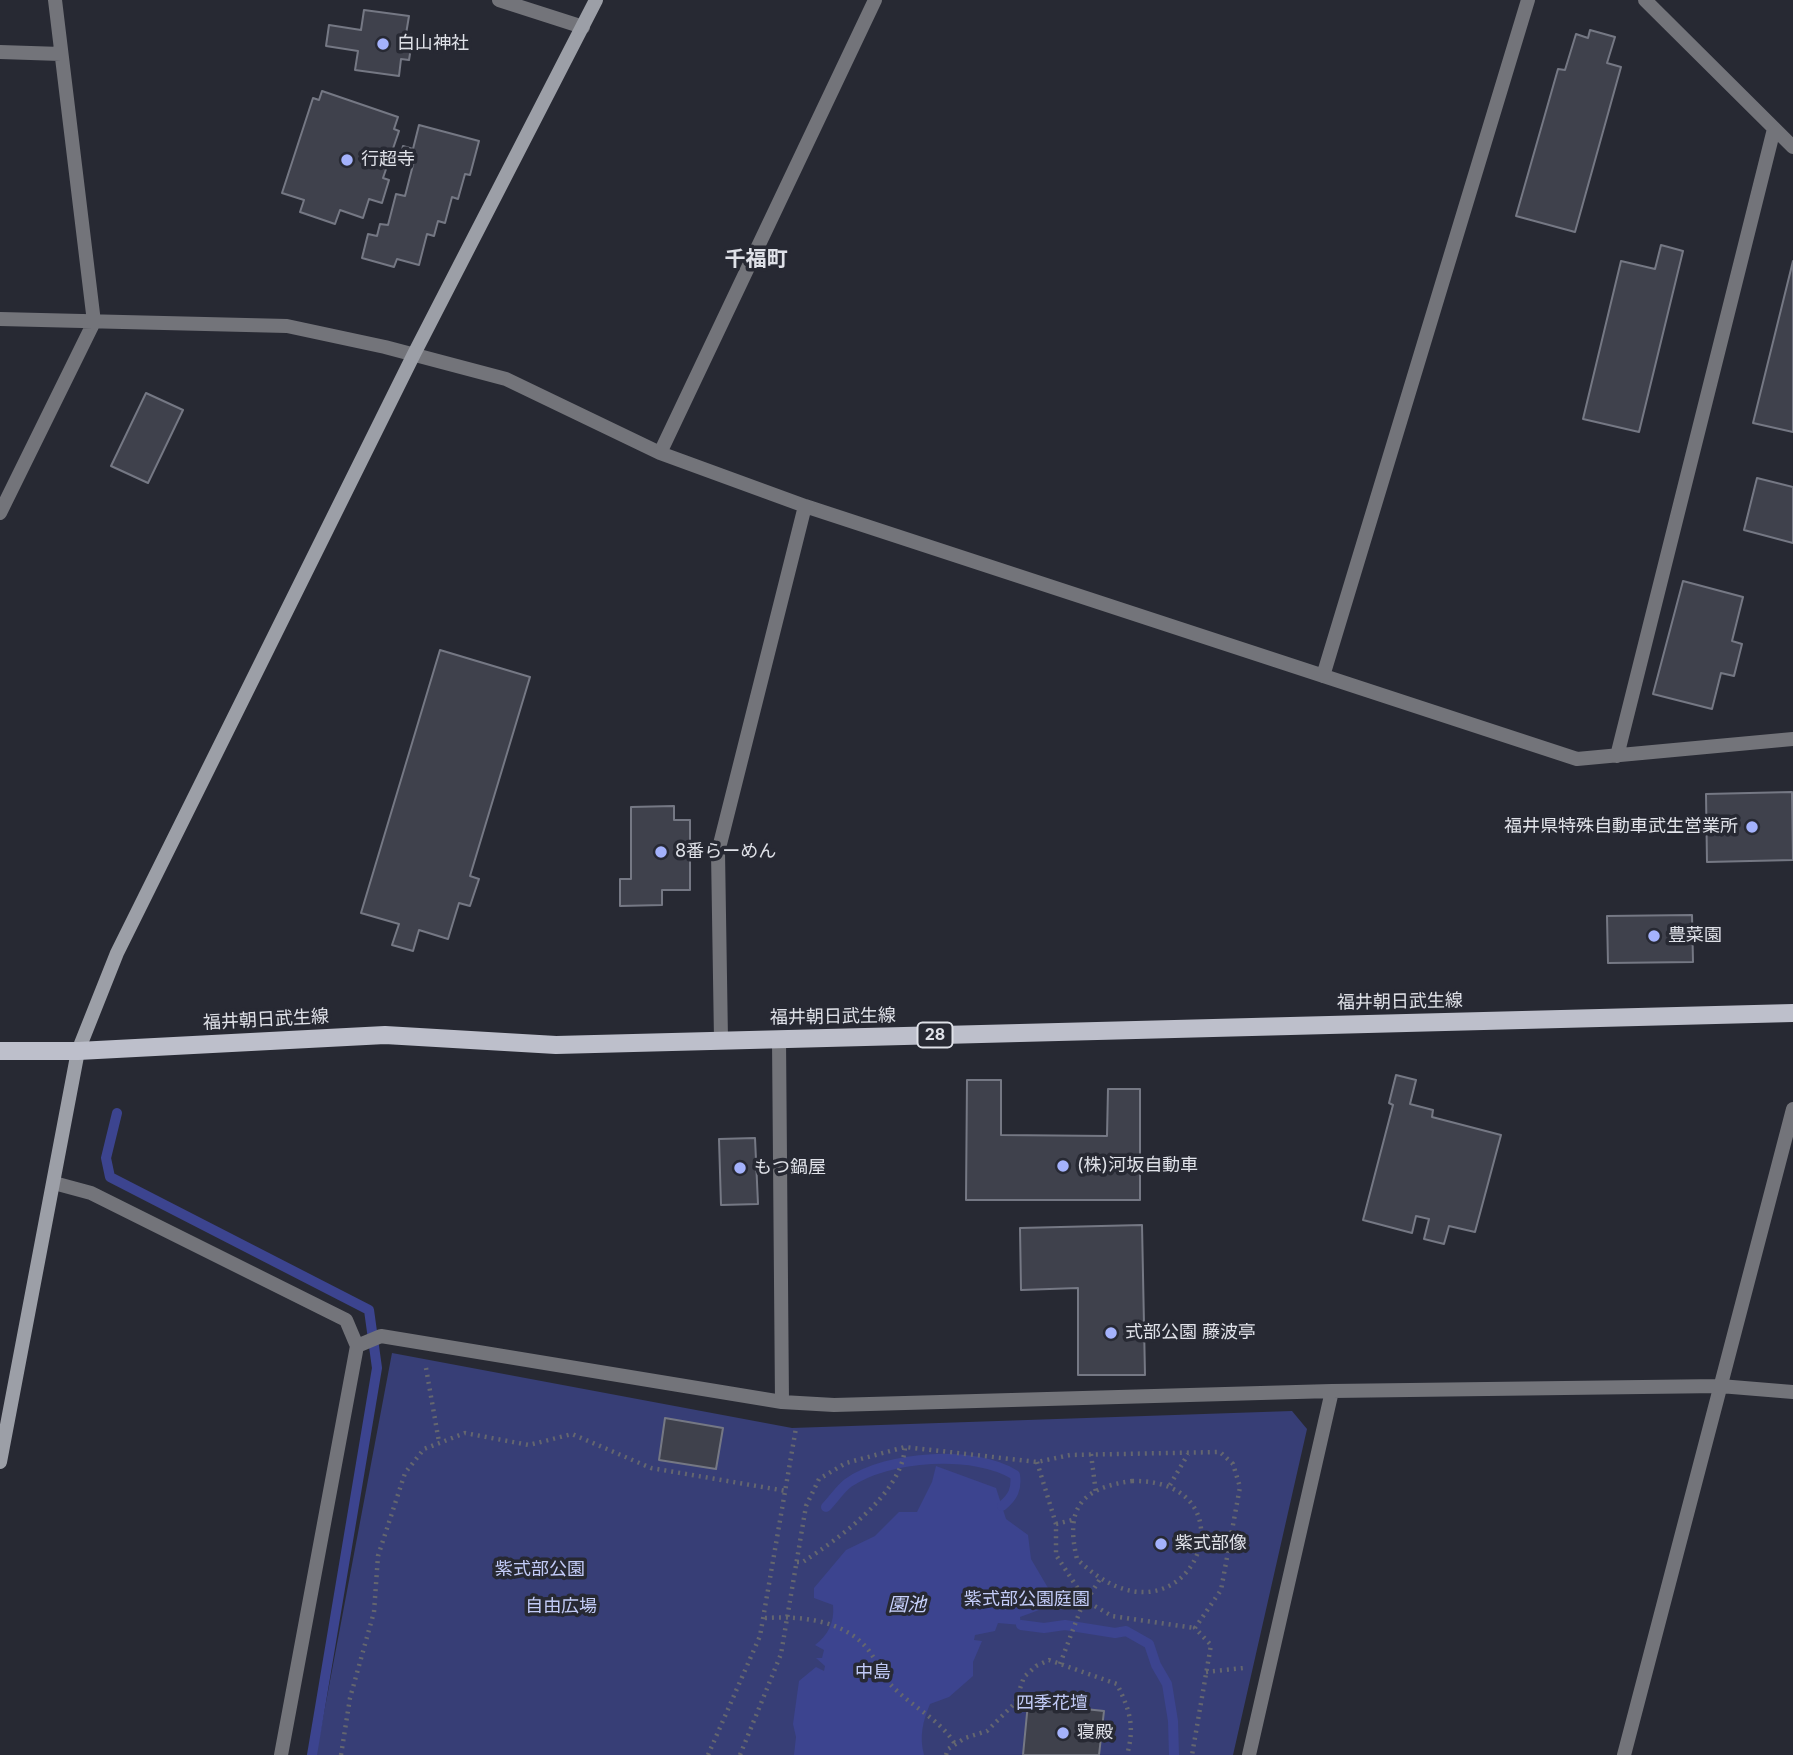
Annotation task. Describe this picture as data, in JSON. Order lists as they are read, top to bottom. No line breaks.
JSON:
{"streets":{"main road":["福井朝日武生線","28"]},"districts":["千福町"],"water":["園池"],"parks":["紫式部公園","紫式部公園庭園","自由広場","中島","四季花壇"],"places":["白山神社","行超寺","福井県特殊自動車武生営業所","8番らーめん","豊菜園","(株)河坂自動車","もつ鍋屋","式部公園 藤波亭","紫式部像","寝殿"]}
